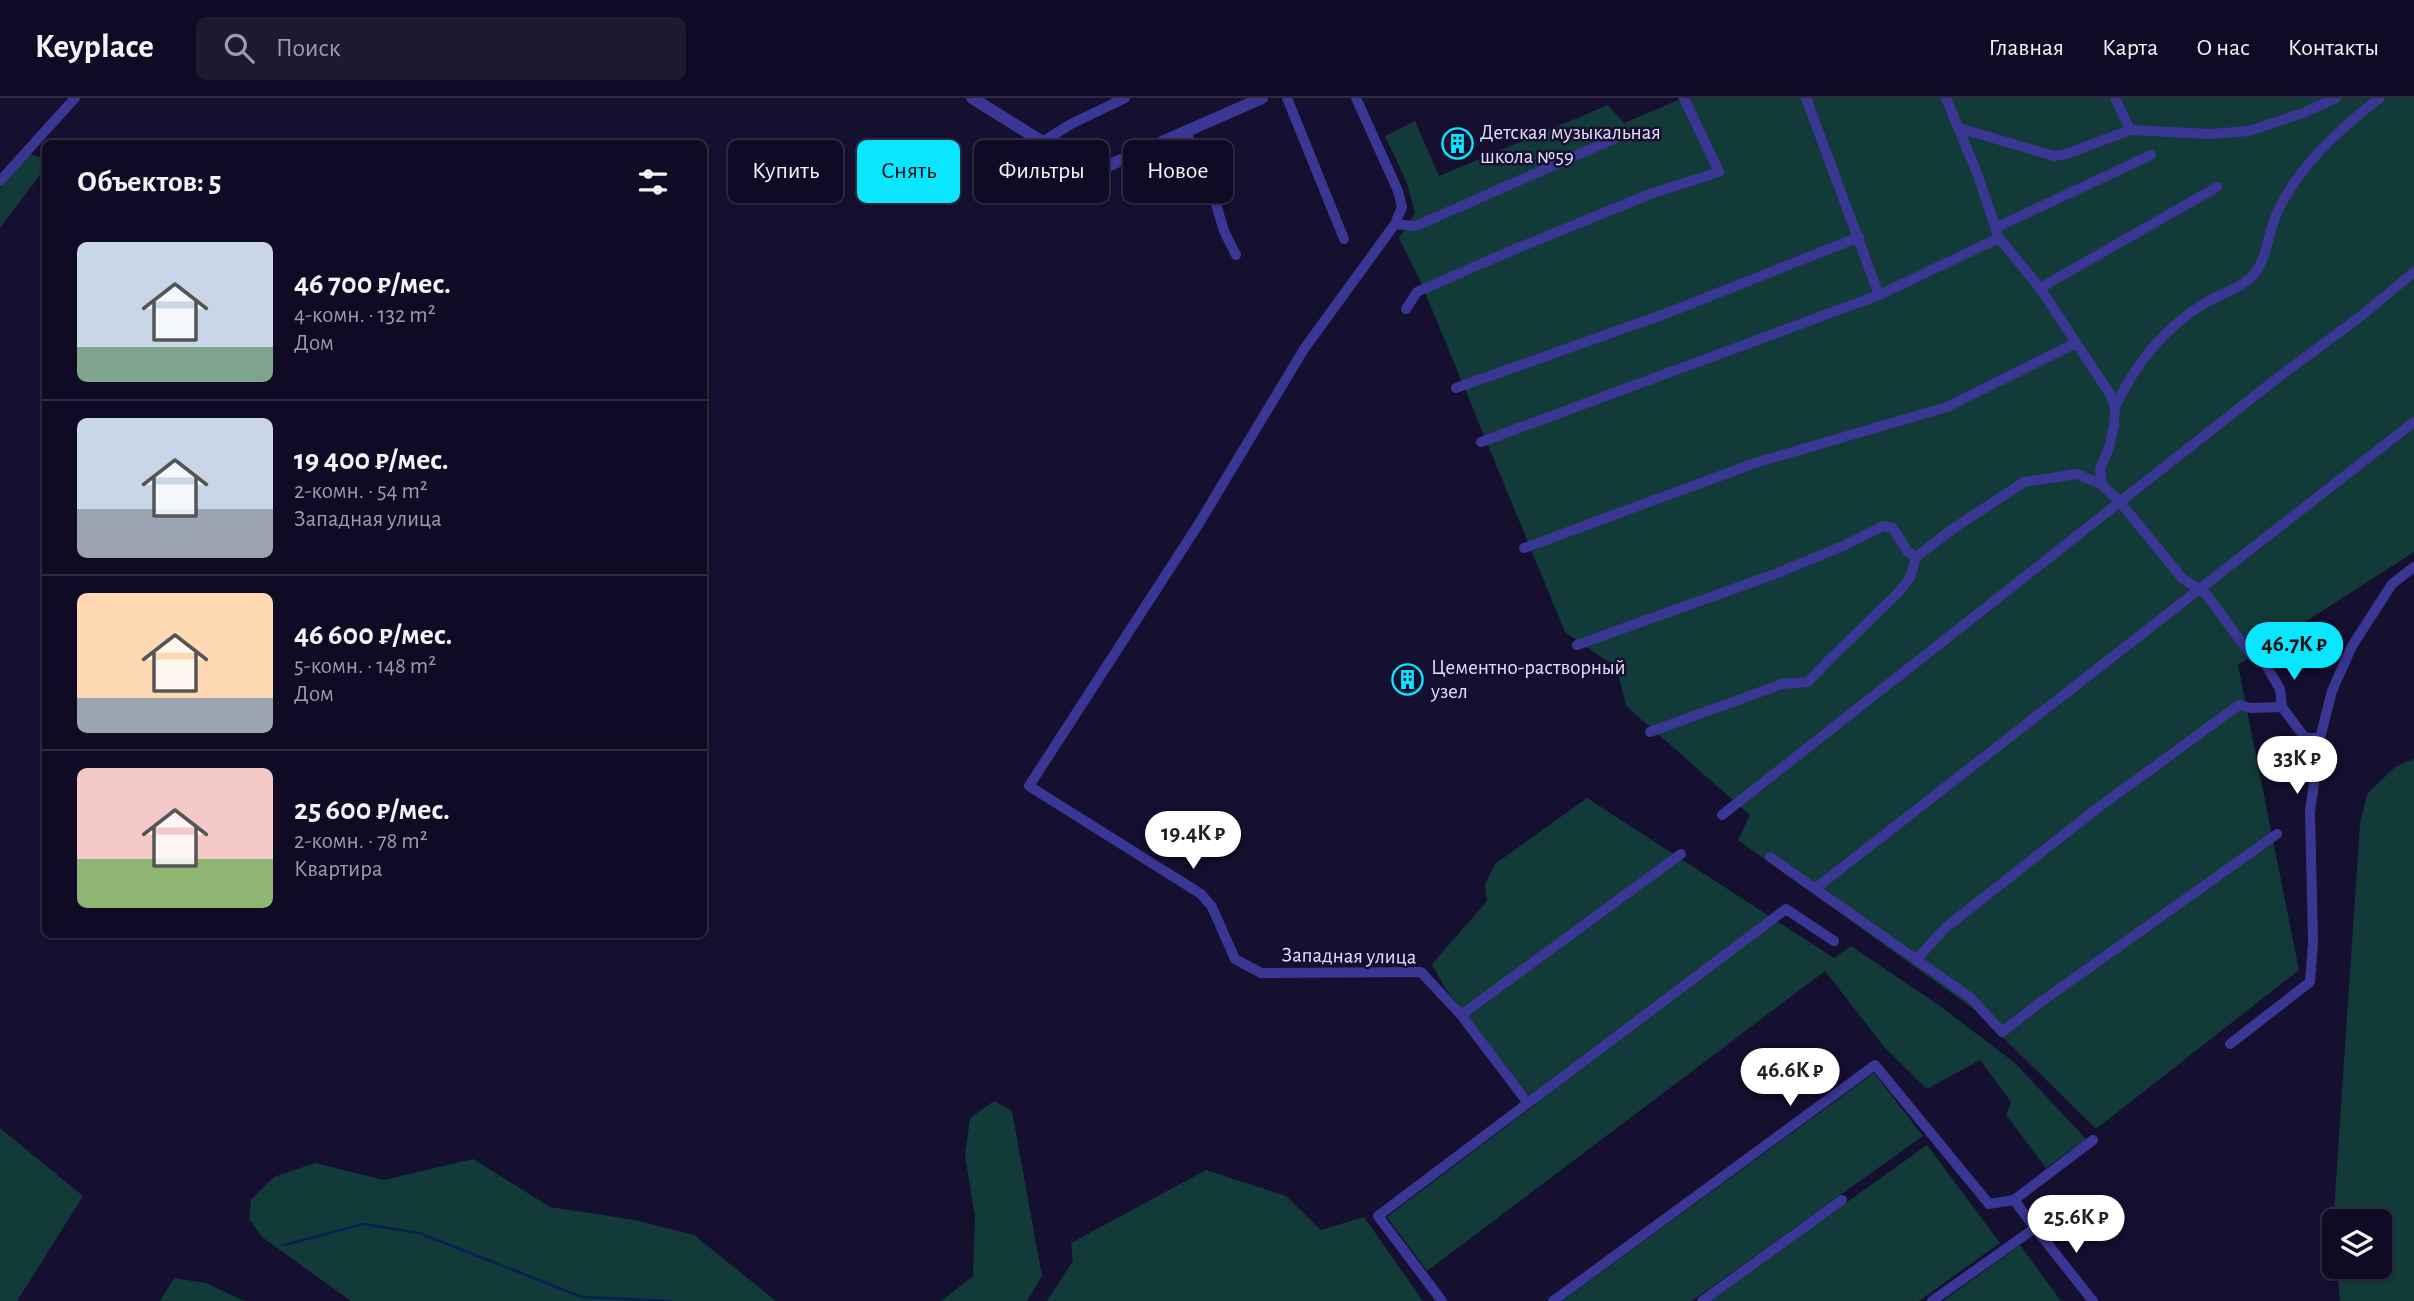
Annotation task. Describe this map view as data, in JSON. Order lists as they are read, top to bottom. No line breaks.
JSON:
{"streets":{"street":["Западная улица"]},"places":{"building":["Детская музыкальная школа №59","Цементно-растворный узел"]},"page":{"header":"Keyplace","search":"Поиск","nav":["Главная","Карта","О нас","Контакты"],"chip":["Купить","Снять","Фильтры","Новое"],"heading":"Объектов: 5","list":[{"name":"46 700 ₽/мес.","note":"4-комн. · 132 m² · Дом"},{"name":"19 400 ₽/мес.","note":"2-комн. · 54 m² · Западная улица"},{"name":"46 600 ₽/мес.","note":"5-комн. · 148 m² · Дом"},{"name":"25 600 ₽/мес.","note":"2-комн. · 78 m² · Квартира"}],"price":["46.7K ₽","33K ₽","19.4K ₽","46.6K ₽","25.6K ₽"]}}
